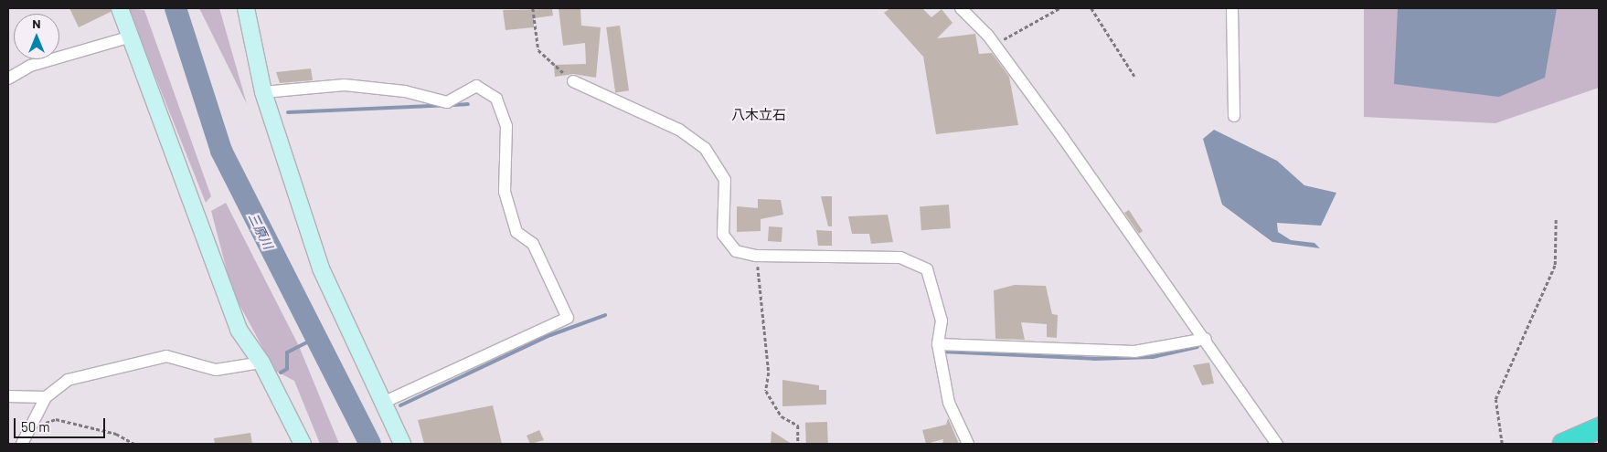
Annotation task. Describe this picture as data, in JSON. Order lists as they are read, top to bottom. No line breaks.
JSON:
{"districts":["八木立石"],"water":["三原川"],"scale_bar":"50 m","north":"top"}
